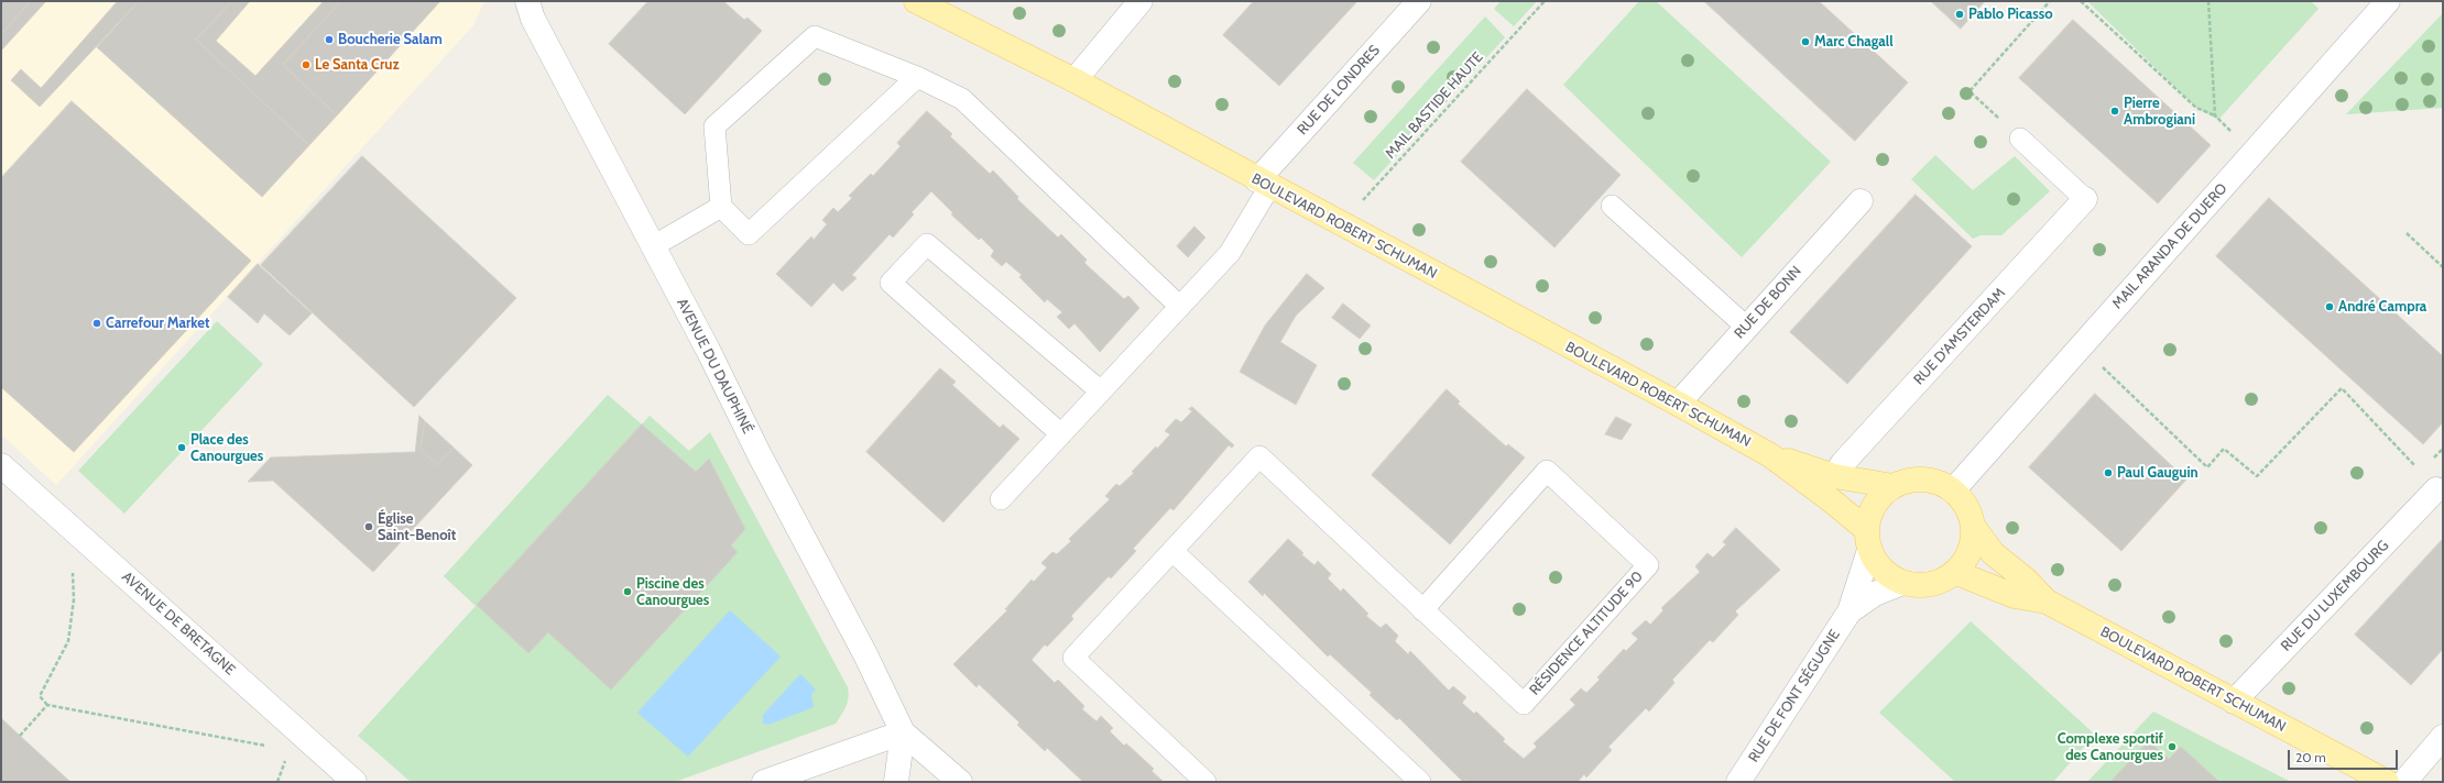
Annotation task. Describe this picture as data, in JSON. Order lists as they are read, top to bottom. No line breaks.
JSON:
{"streets":{"main road":["BOULEVARD ROBERT SCHUMAN"],"street":["RUE DE LONDRES","MAIL ARANDA DE DUERO","RUE DE BONN","RUE D'AMSTERDAM","AVENUE DU DAUPHINÉ","RUE DU LUXEMBOURG","AVENUE DE BRETAGNE","RUE DE FONT SÉGUGNE"],"lane":["RÉSIDENCE ALTITUDE 90"],"path":["MAIL BASTIDE HAUTE"]},"crossings":[["RUE DE LONDRES","BOULEVARD ROBERT SCHUMAN"],["MAIL BASTIDE HAUTE","BOULEVARD ROBERT SCHUMAN"],["BOULEVARD ROBERT SCHUMAN","MAIL ARANDA DE DUERO"],["BOULEVARD ROBERT SCHUMAN","RUE DE BONN"],["BOULEVARD ROBERT SCHUMAN","RUE D'AMSTERDAM"],["BOULEVARD ROBERT SCHUMAN","RUE DU LUXEMBOURG"],["BOULEVARD ROBERT SCHUMAN","RUE DE FONT SÉGUGNE"],["MAIL ARANDA DE DUERO","RUE DE FONT SÉGUGNE"]],"places":["Pablo Picasso","Boucherie Salam","Marc Chagall","Le Santa Cruz","Pierre Ambrogiani","André Campra","Carrefour Market","Place des Canourgues","Paul Gauguin","Église Saint-Benoît","Piscine des Canourgues","Complexe sportif des Canourgues"],"scale_bar":"20 m"}
